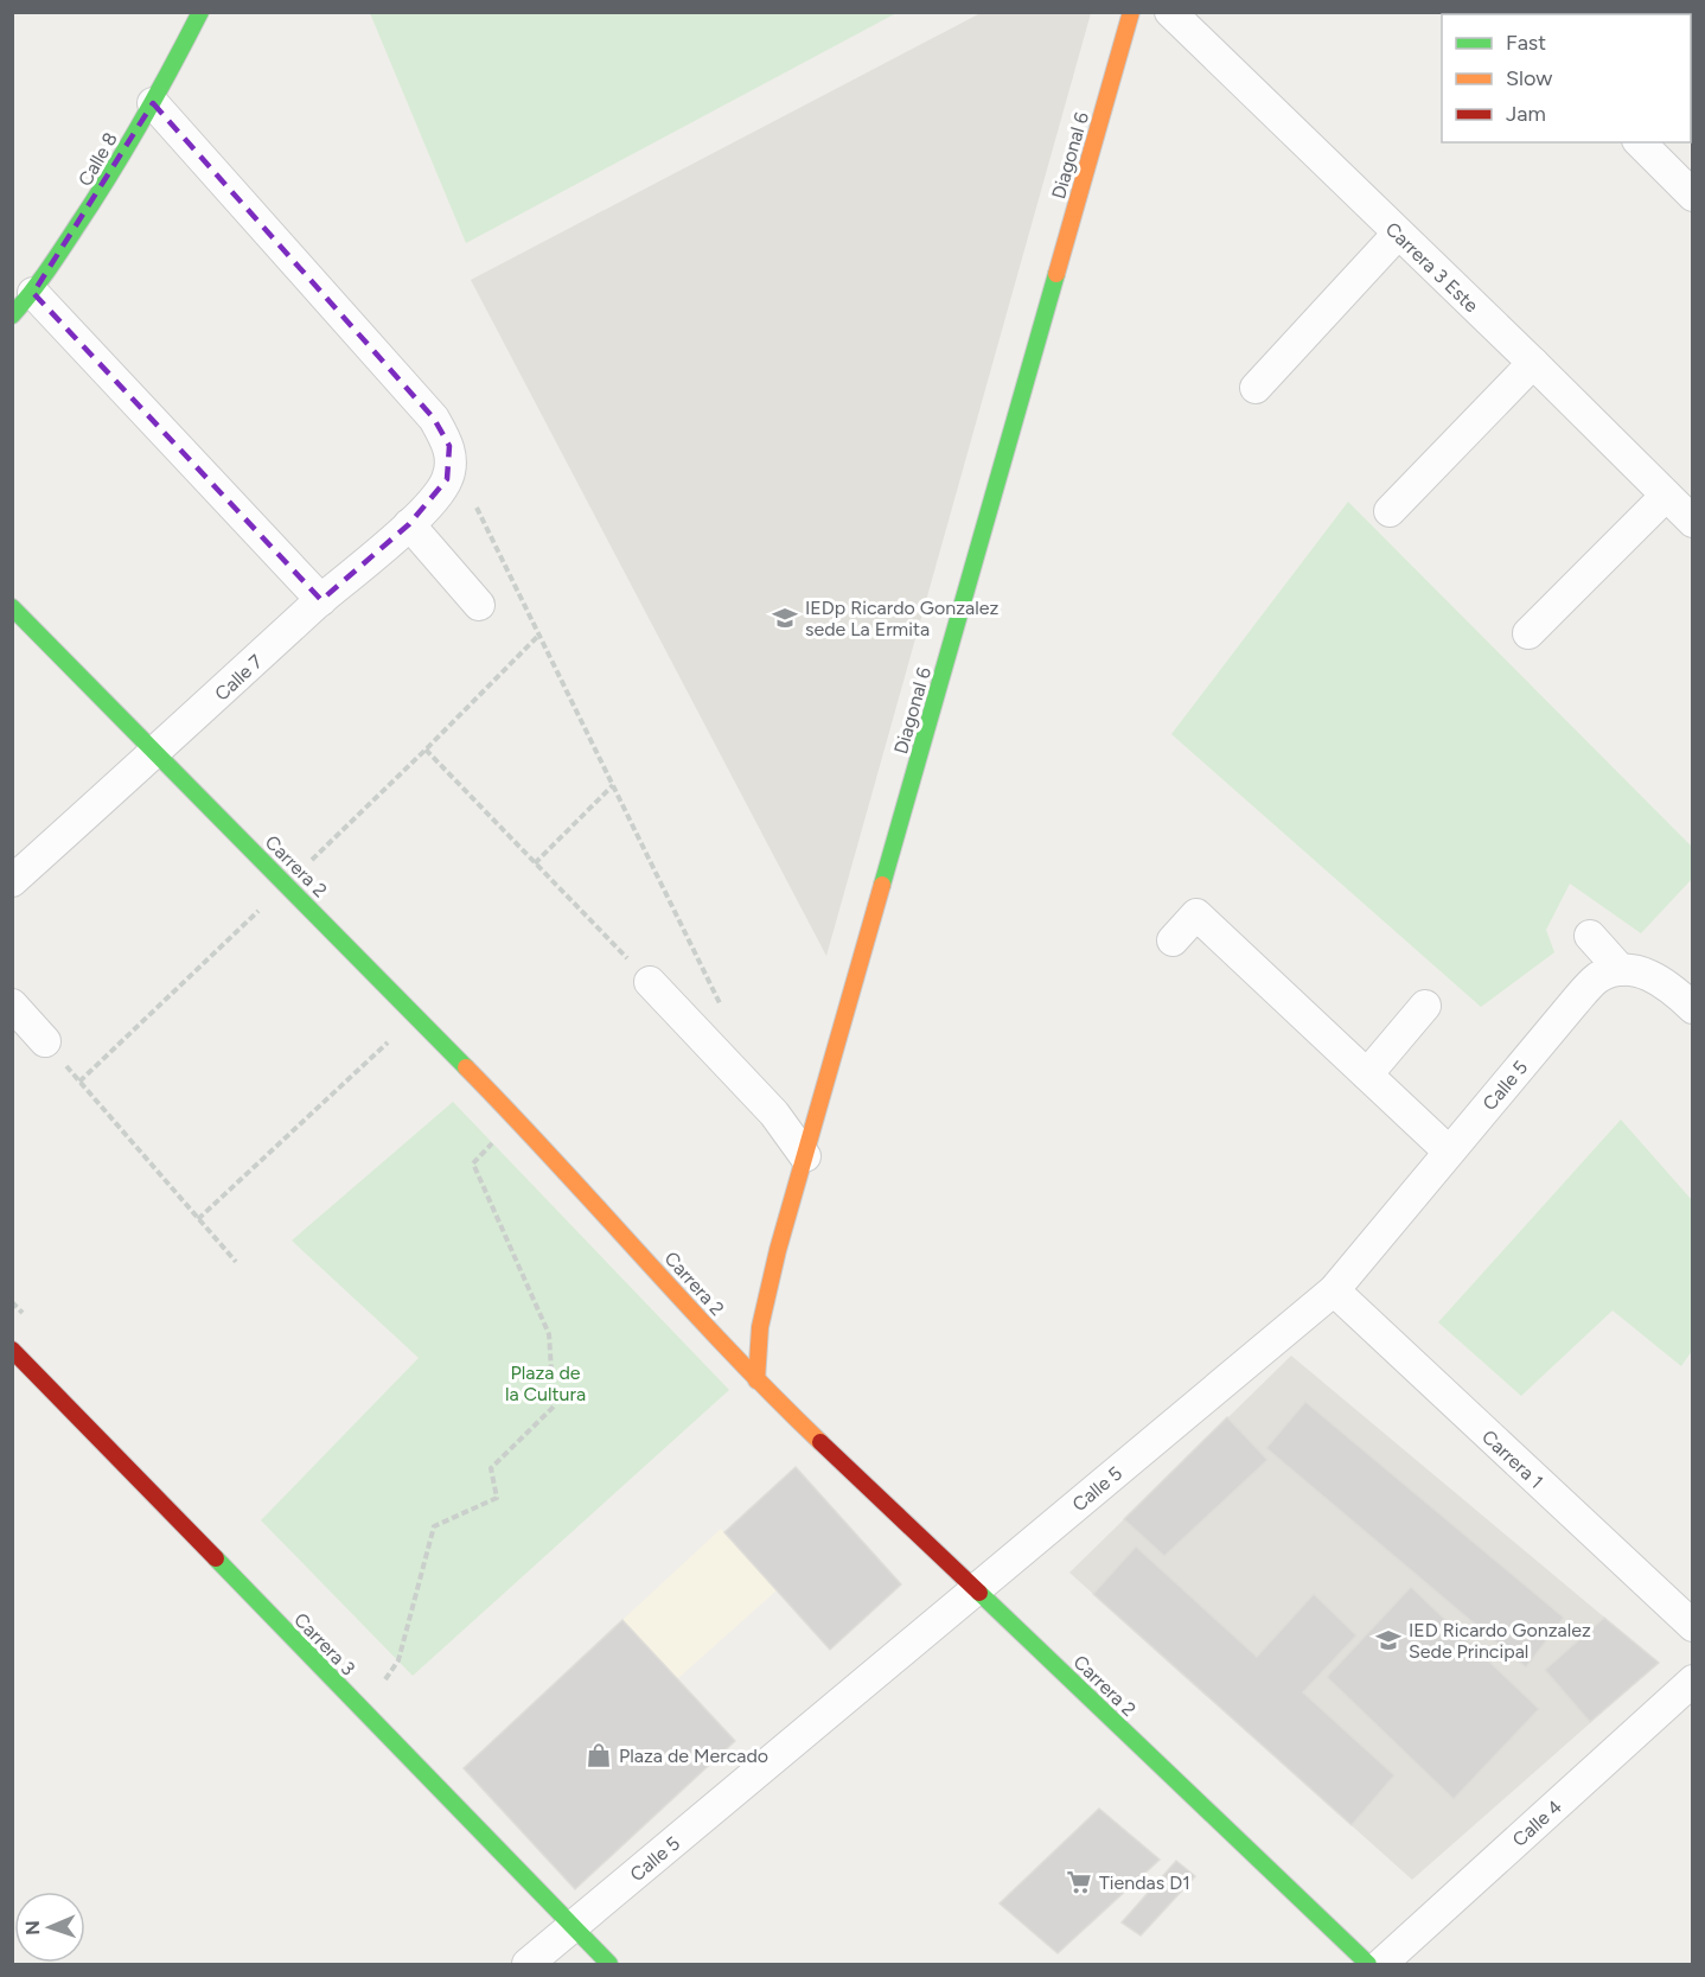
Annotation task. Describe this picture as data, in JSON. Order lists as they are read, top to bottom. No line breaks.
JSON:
{"streets":{"street":["Diagonal 6","Calle 8","Carrera 3 Este","Calle 7","Carrera 2","Calle 5","Carrera 1","Carrera 3","Calle 4"]},"crossings":[["Diagonal 6","Carrera 2"],["Calle 8","Calle 7"],["Calle 7","Carrera 2"],["Carrera 2","Calle 5"],["Calle 5","Carrera 1"],["Calle 5","Carrera 3"]],"parks":["Plaza de la Cultura"],"places":{"school or university":["IEDp Ricardo Gonzalez sede La Ermita","IED Ricardo Gonzalez Sede Principal"],"shop":["Plaza de Mercado"],"supermarket":["Tiendas D1"]},"legend":["Fast","Slow","Jam"],"north":"left"}
